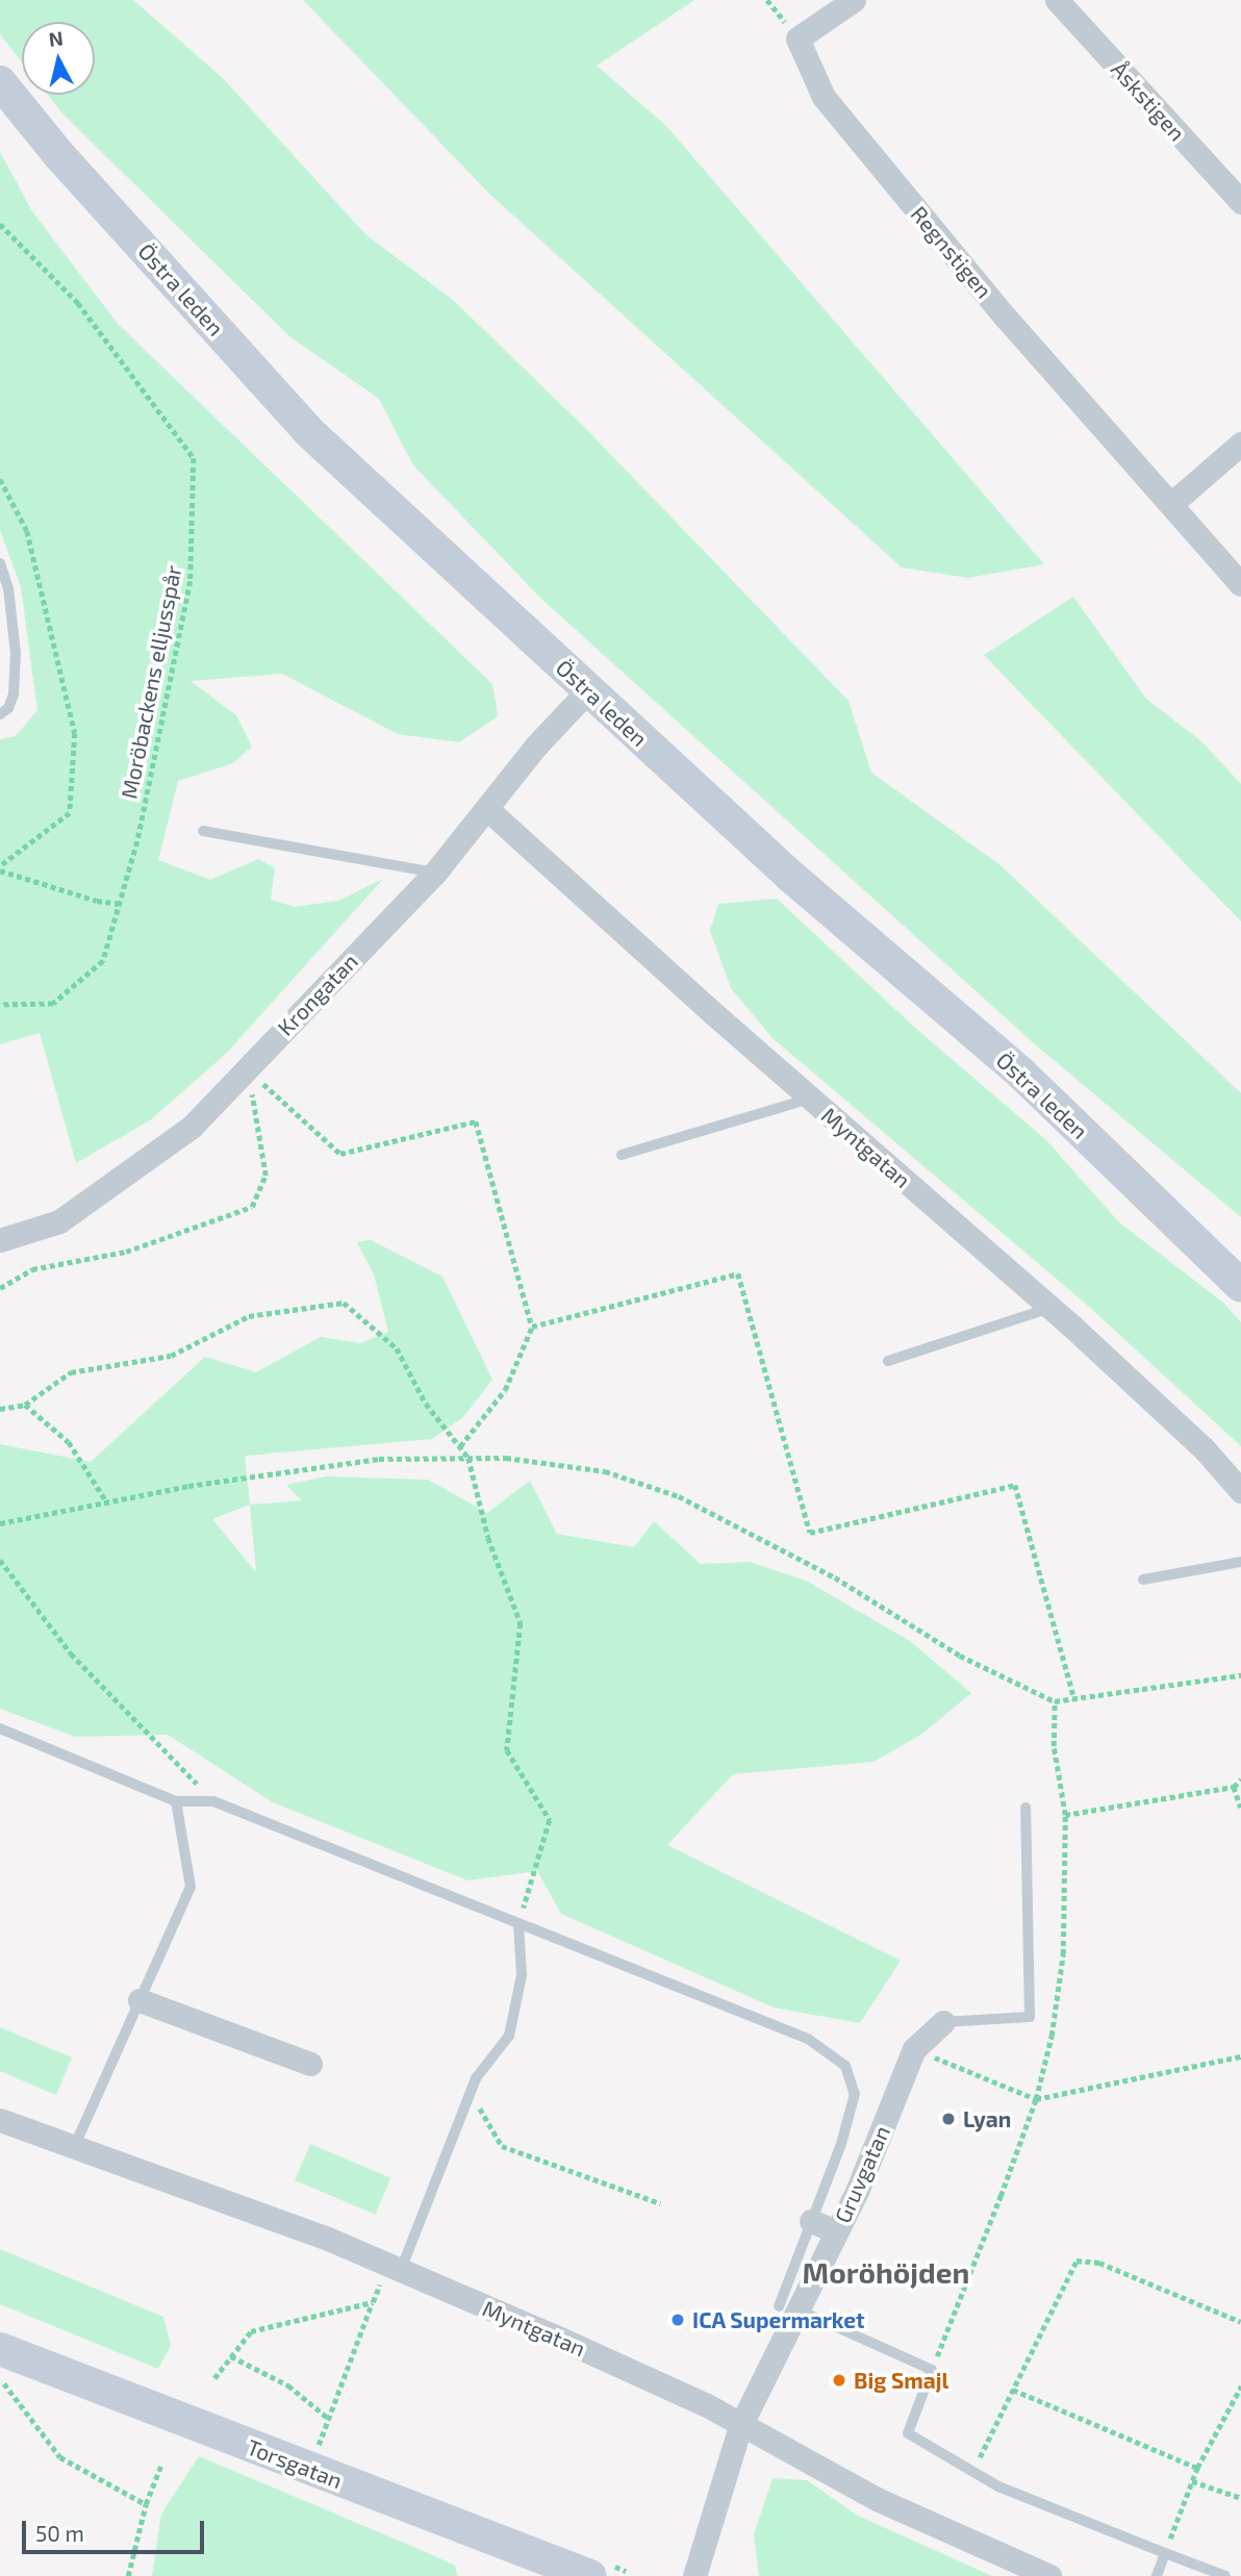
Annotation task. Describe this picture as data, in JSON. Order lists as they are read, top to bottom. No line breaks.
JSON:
{"streets":{"street":["Åskstigen","Regnstigen","Östra leden","Krongatan","Myntgatan","Gruvgatan","Torsgatan"],"path":["Moröbackens elljusspår"]},"crossings":[["Östra leden","Krongatan"],["Krongatan","Myntgatan"],["Myntgatan","Gruvgatan"]],"districts":["Moröhöjden"],"places":["Lyan","ICA Supermarket","Big Smajl"],"scale_bar":"50 m","north":"top"}
